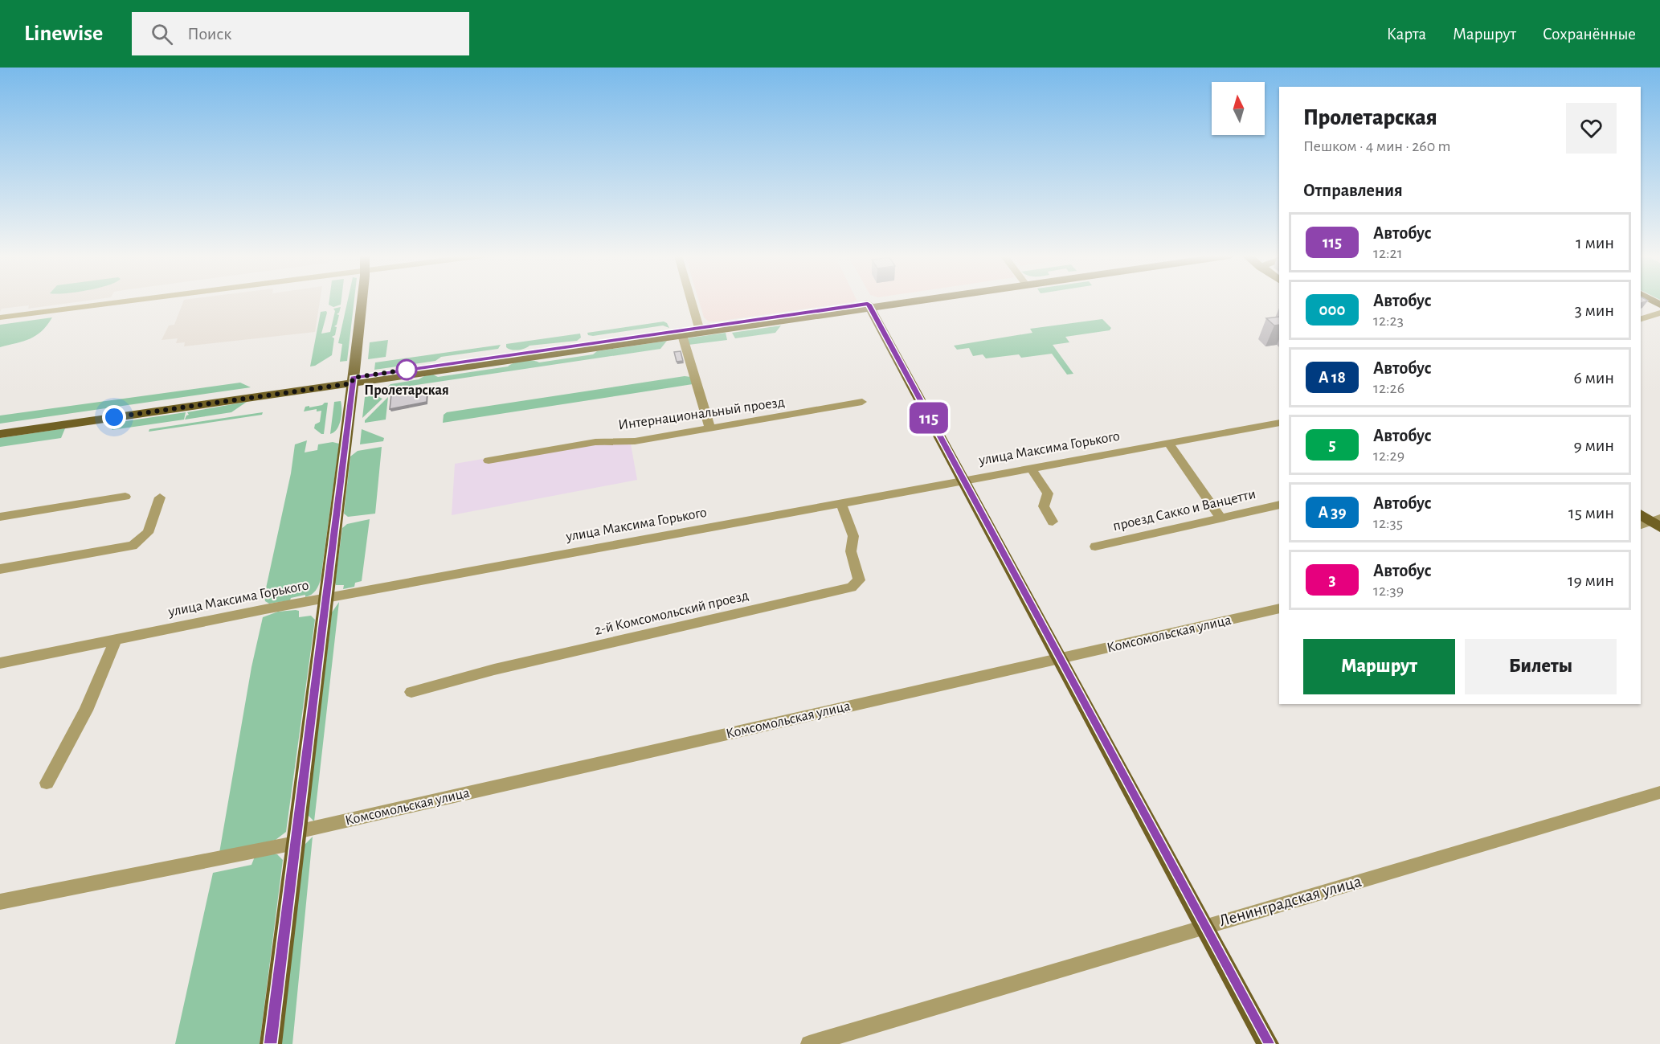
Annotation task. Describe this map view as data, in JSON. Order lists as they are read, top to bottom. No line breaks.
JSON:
{"streets":{"street":["Интернациональный проезд","улица Максима Горького","проезд Сакко и Ванцетти","2-й Комсомольский проезд","Комсомольская улица","Ленинградская улица"]},"crossings":[["улица Максима Горького","2-й Комсомольский проезд"]],"places":["Пролетарская"],"lines":["bus line 115"],"north":"top","page":{"header":"Linewise","search":"Поиск","nav":["Карта","Маршрут","Сохранённые"],"on_map":"115","heading":[["Пролетарская","Пешком · 4 мин · 260 m"],"Отправления"],"list":[{"mark":"115","name":"Автобус","note":"12:21","value":"1 мин"},{"mark":"000","name":"Автобус","note":"12:23","value":"3 мин"},{"mark":"А 18","name":"Автобус","note":"12:26","value":"6 мин"},{"mark":"5","name":"Автобус","note":"12:29","value":"9 мин"},{"mark":"А 39","name":"Автобус","note":"12:35","value":"15 мин"},{"mark":"3","name":"Автобус","note":"12:39","value":"19 мин"}],"buttons":["Маршрут","Билеты"]}}
